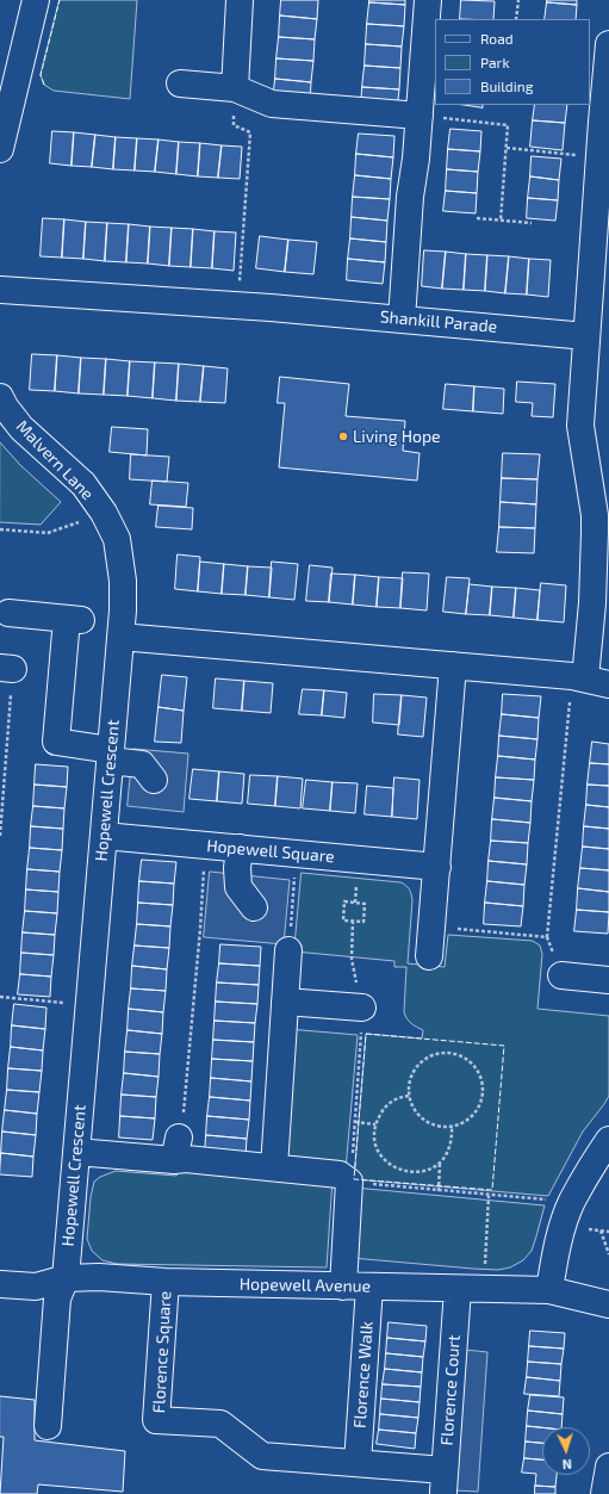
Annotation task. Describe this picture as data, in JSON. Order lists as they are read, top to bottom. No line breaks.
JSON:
{"streets":{"street":["Shankill Parade","Malvern Lane","Hopewell Crescent","Hopewell Square","Hopewell Avenue","Florence Square","Florence Walk","Florence Court"]},"crossings":[["Malvern Lane","Hopewell Crescent"],["Hopewell Crescent","Hopewell Square"],["Hopewell Crescent","Hopewell Avenue"],["Hopewell Avenue","Florence Square"],["Hopewell Avenue","Florence Walk"],["Hopewell Avenue","Florence Court"],["Florence Square","Florence Walk"],["Florence Square","Florence Court"],["Florence Walk","Florence Court"]],"places":["Living Hope"],"legend":["Road","Park","Building"],"north":"bottom"}
